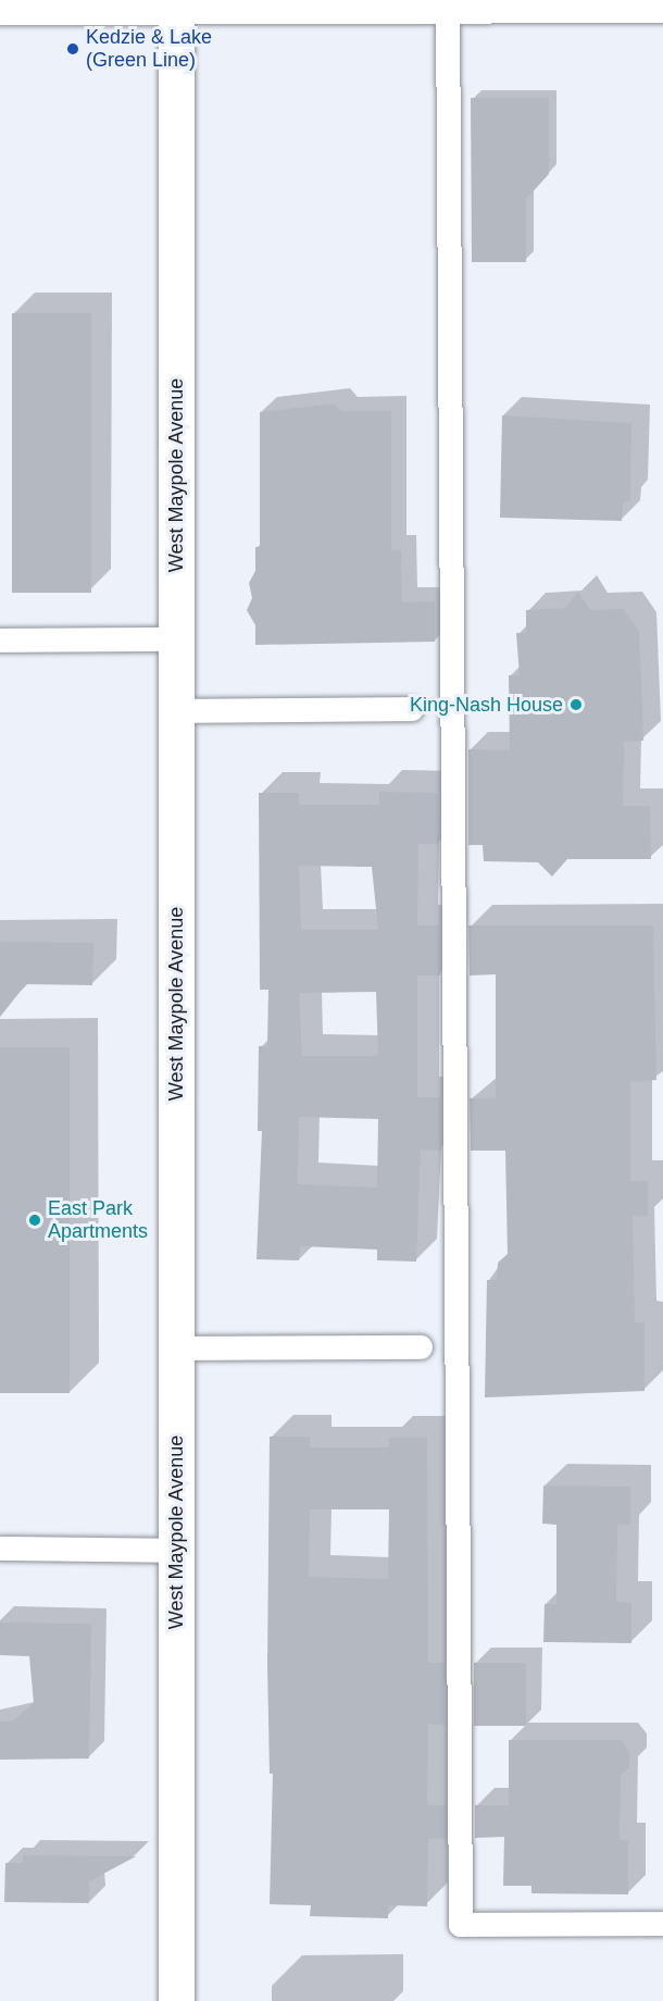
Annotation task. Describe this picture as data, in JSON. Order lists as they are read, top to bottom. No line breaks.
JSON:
{"streets":{"street":["West Maypole Avenue"]},"places":["Kedzie & Lake (Green Line)","King-Nash House","East Park Apartments"]}
